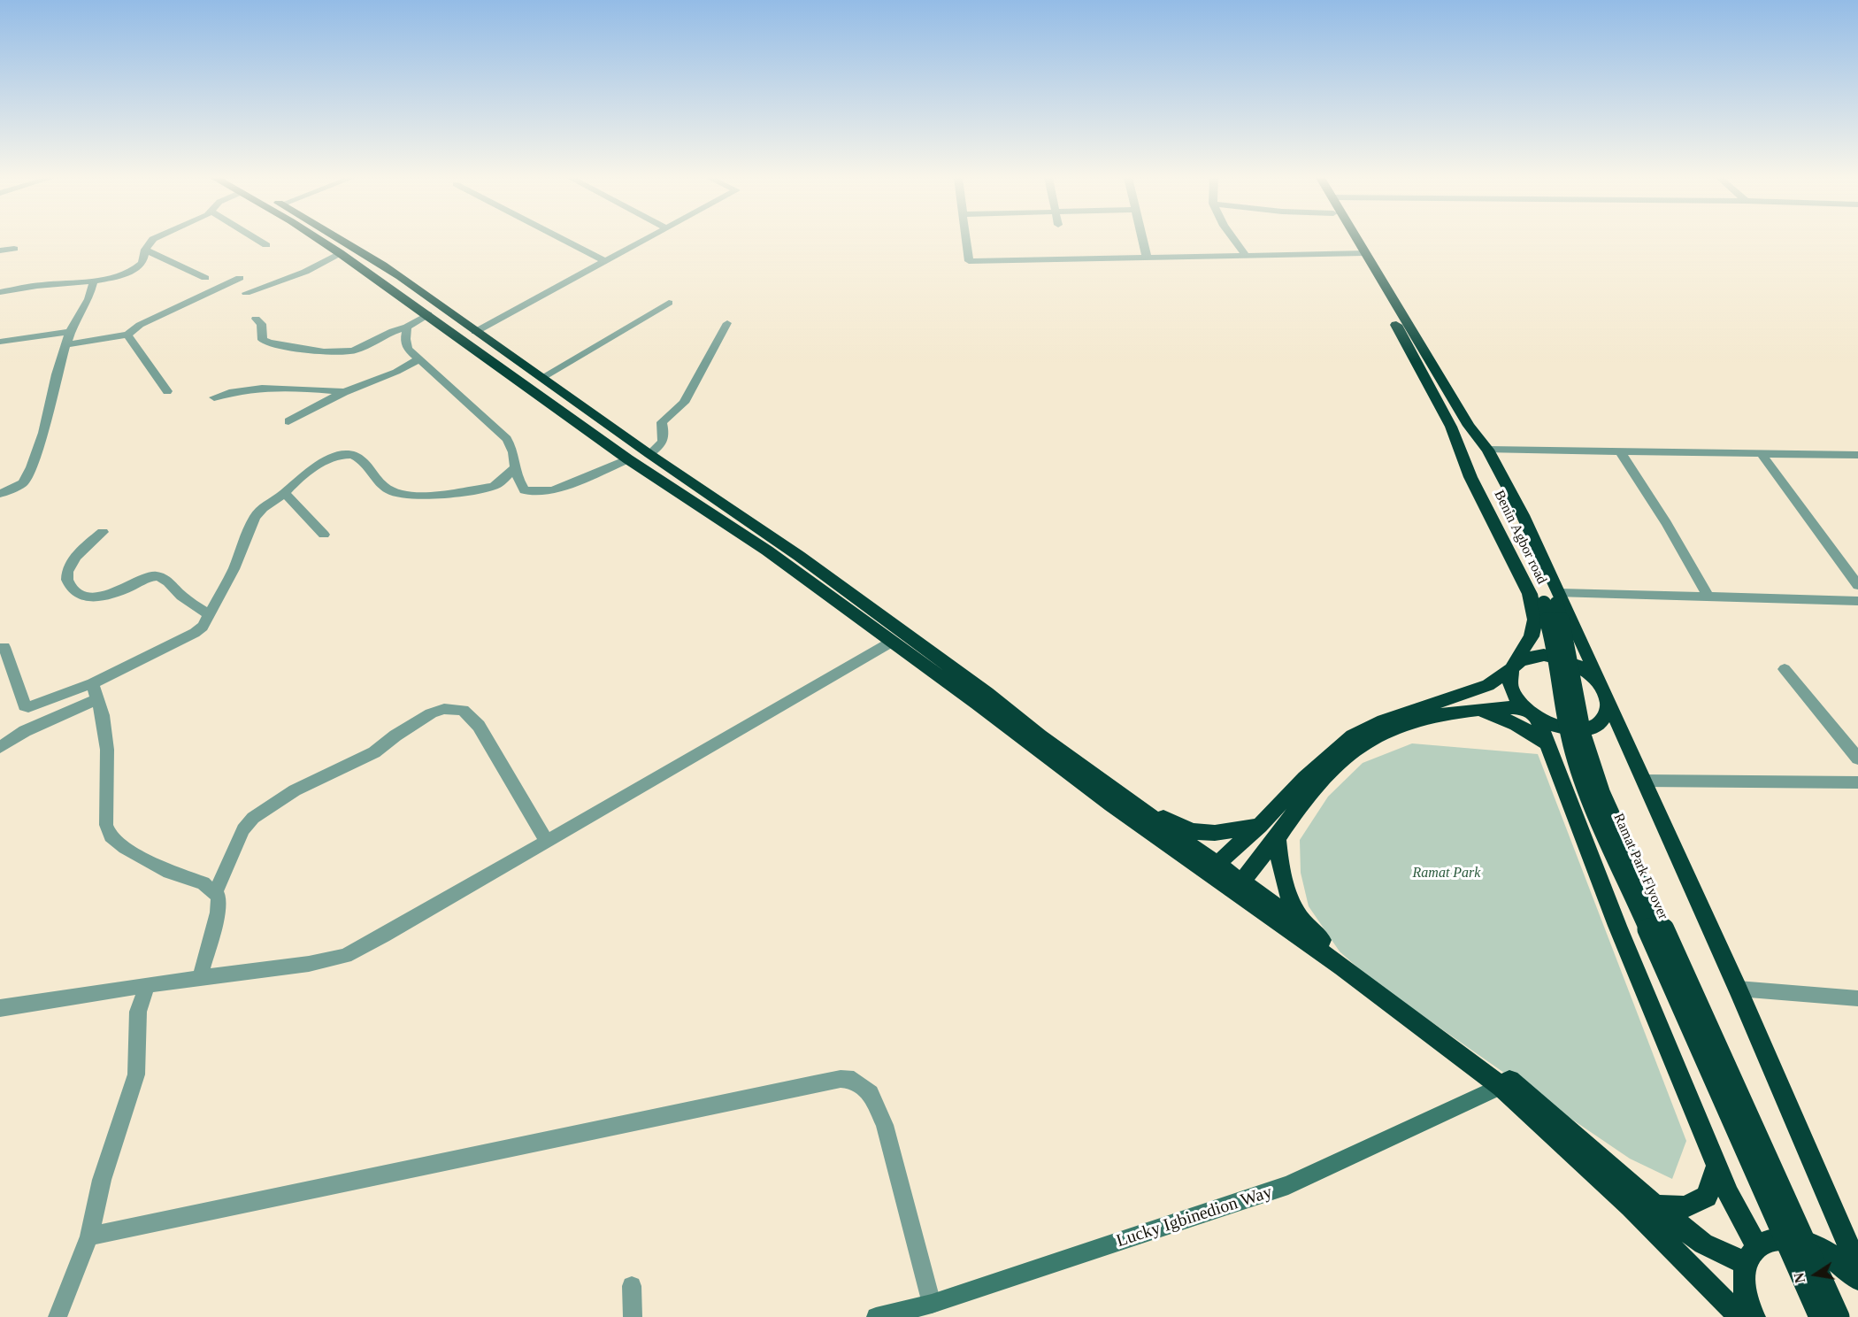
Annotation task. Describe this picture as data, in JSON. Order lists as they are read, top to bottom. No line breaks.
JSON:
{"streets":{"highway":["Benin Agbor road","Ramat Park Flyover"],"street":["Lucky Igbinedion Way"]},"crossings":[["Benin Agbor road","Ramat Park Flyover"]],"parks":["Ramat Park"],"north":"left"}
